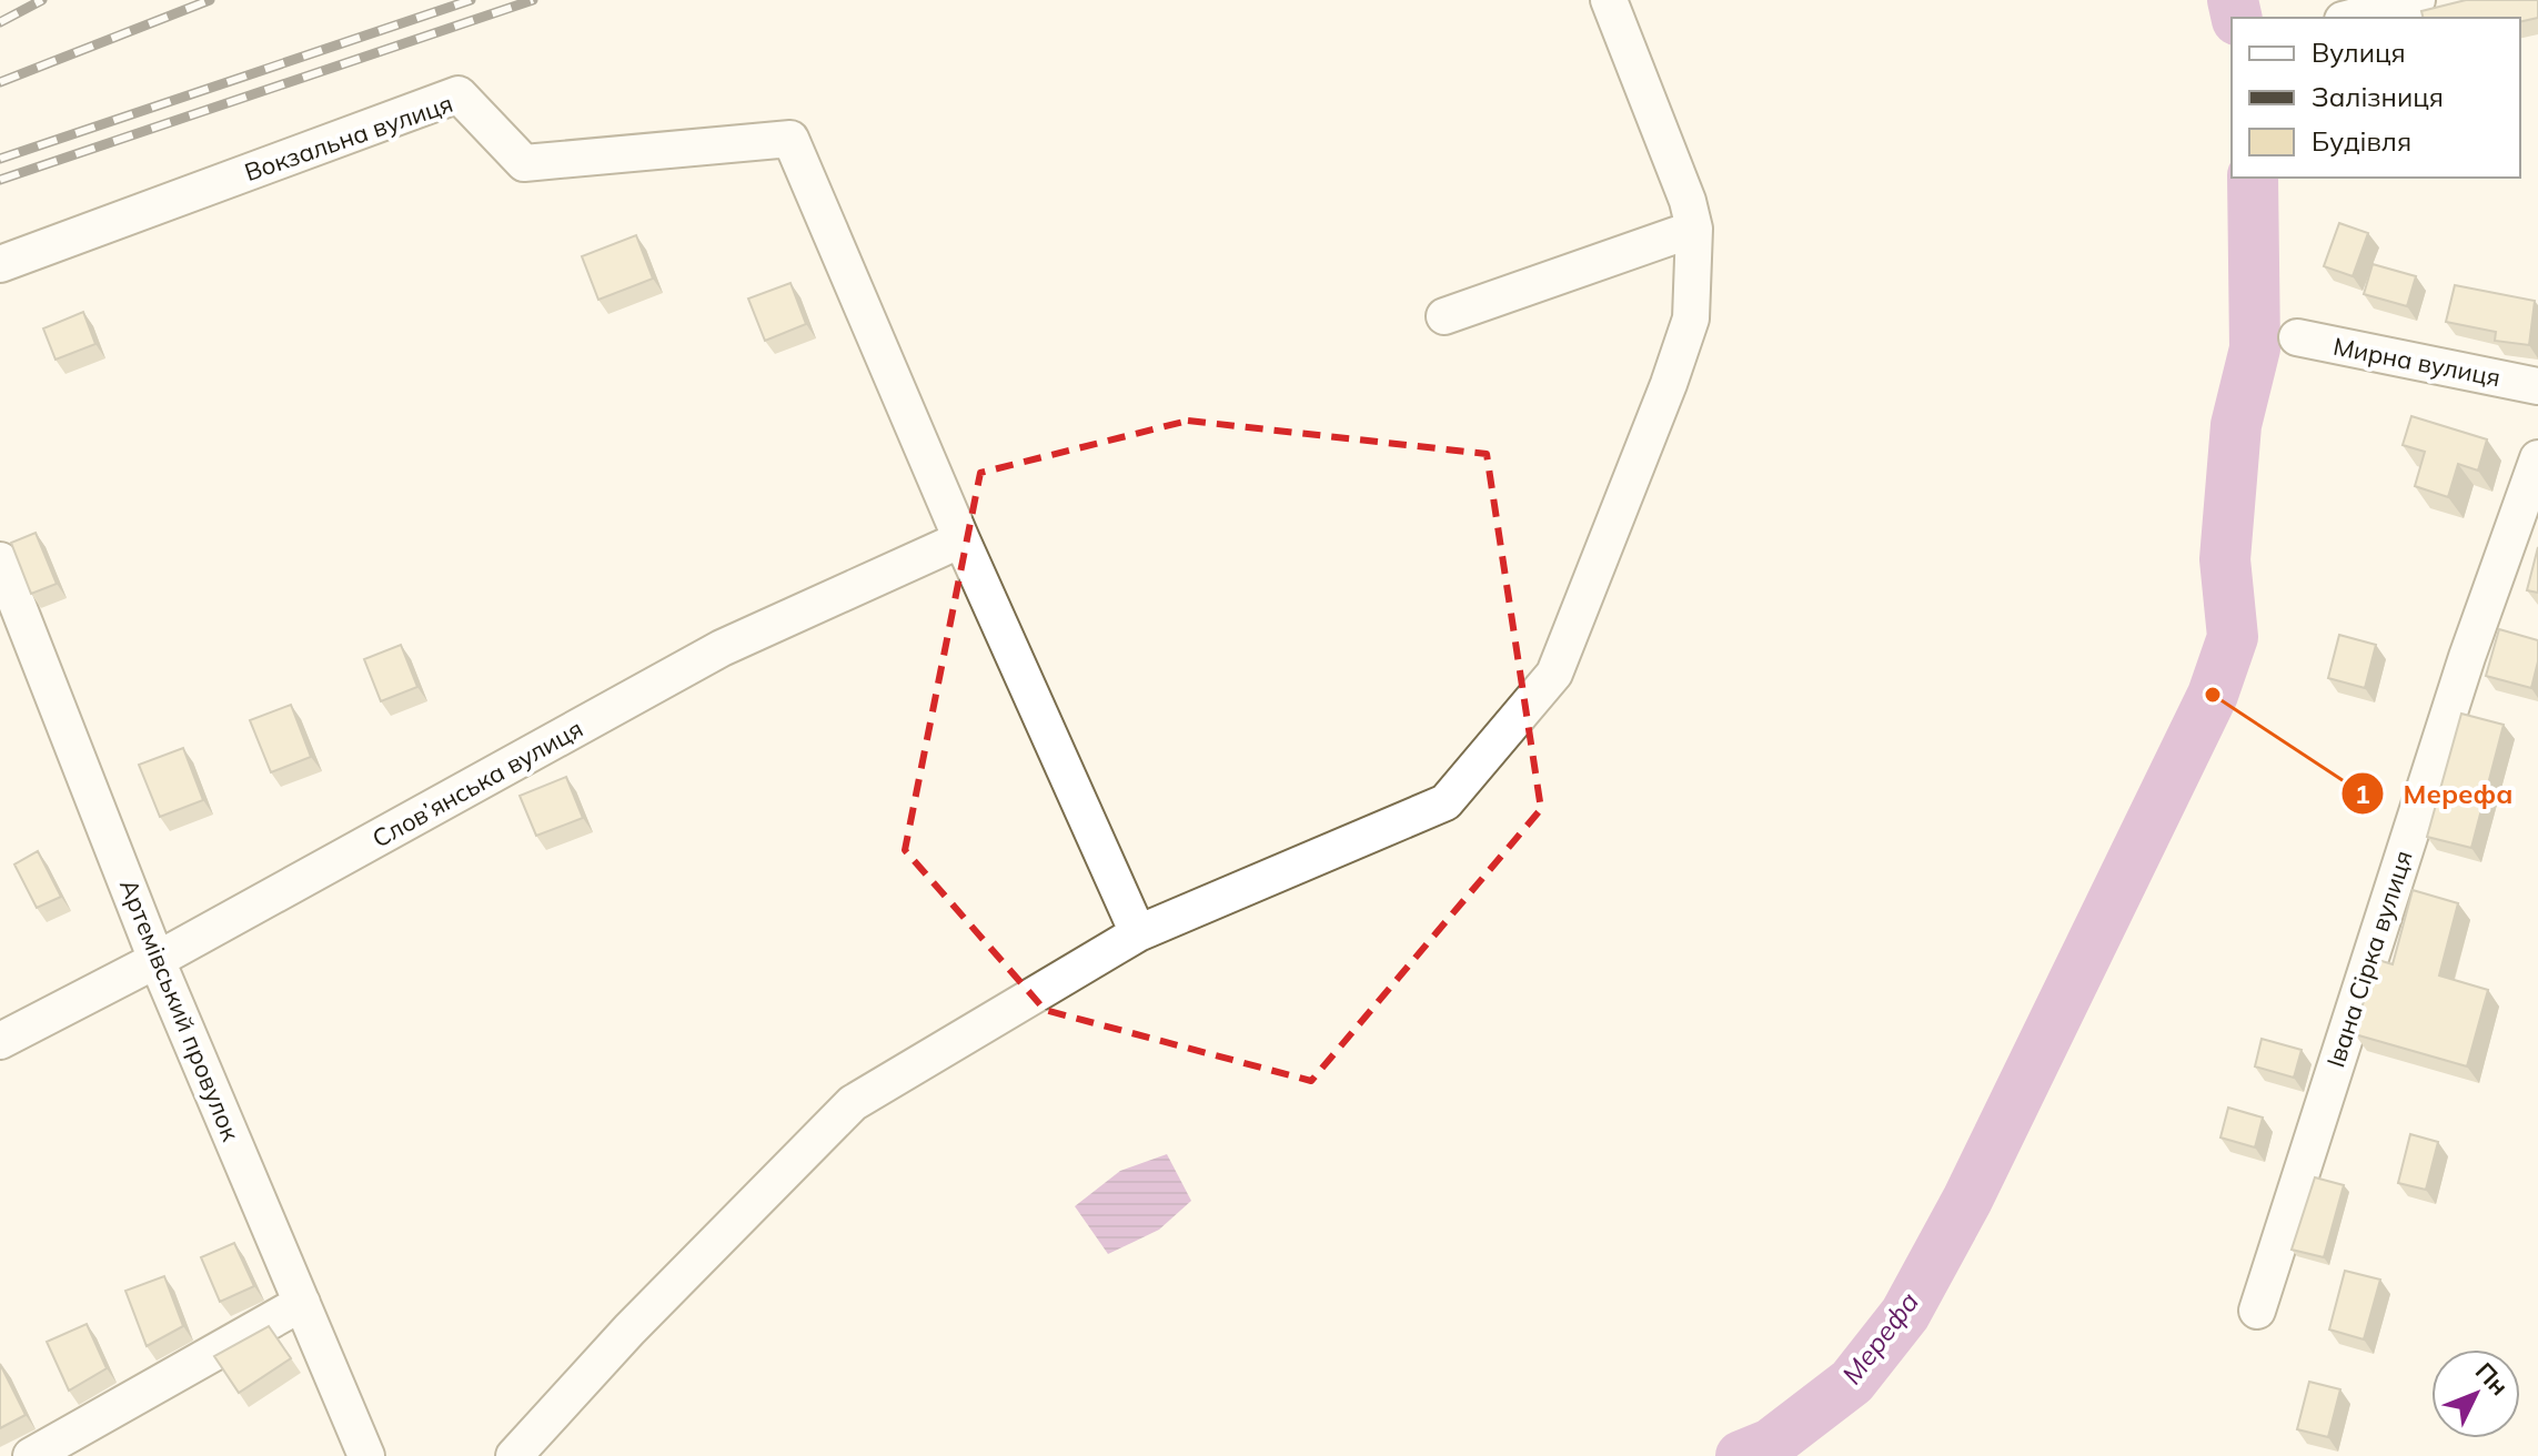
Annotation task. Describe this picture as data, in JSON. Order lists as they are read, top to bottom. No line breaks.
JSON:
{"streets":{"street":["Вокзальна вулиця","Мирна вулиця","Слов’янська вулиця","Івана Сірка вулиця","Артемівський провулок"]},"crossings":[["Вокзальна вулиця","Слов’янська вулиця"],["Слов’янська вулиця","Артемівський провулок"]],"water":["Мерефа"],"places":["Мерефа"],"legend":["Вулиця","Залізниця","Будівля"],"north":"top right"}
